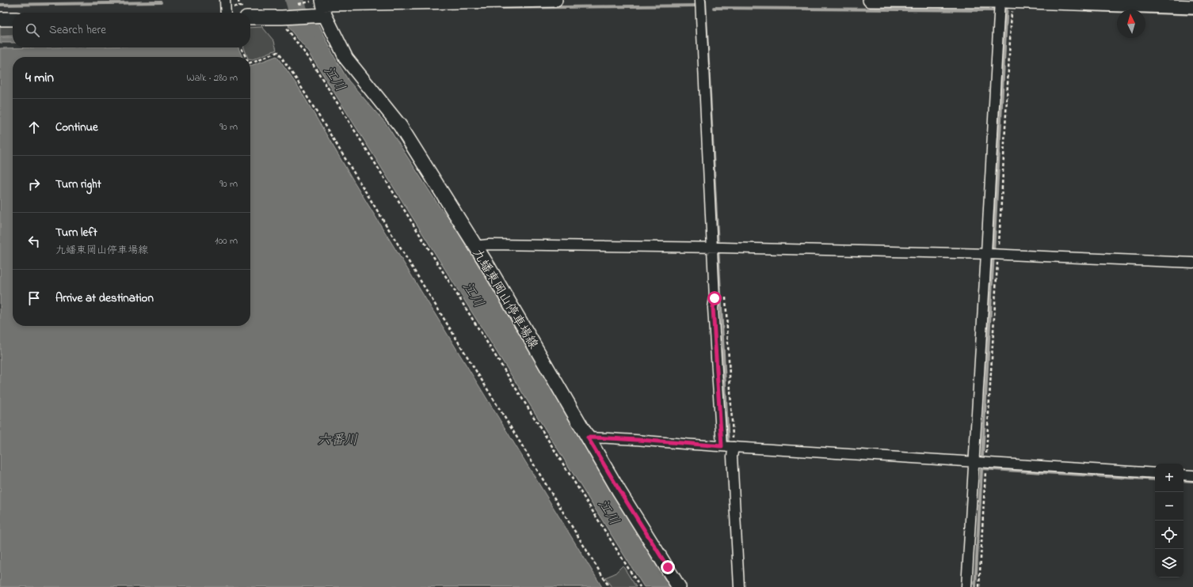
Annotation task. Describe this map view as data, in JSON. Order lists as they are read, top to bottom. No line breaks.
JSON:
{"streets":{"main road":["九蟠東岡山停車場線"]},"water":["江川","六番川"],"north":"top","page":{"search":"Search here","heading":["4 min","Walk · 280 m"],"list":[["Continue","90 m"],["Turn right","90 m"],["Turn left","九蟠東岡山停車場線","100 m"],"Arrive at destination"],"map_buttons":["+","−"]}}
